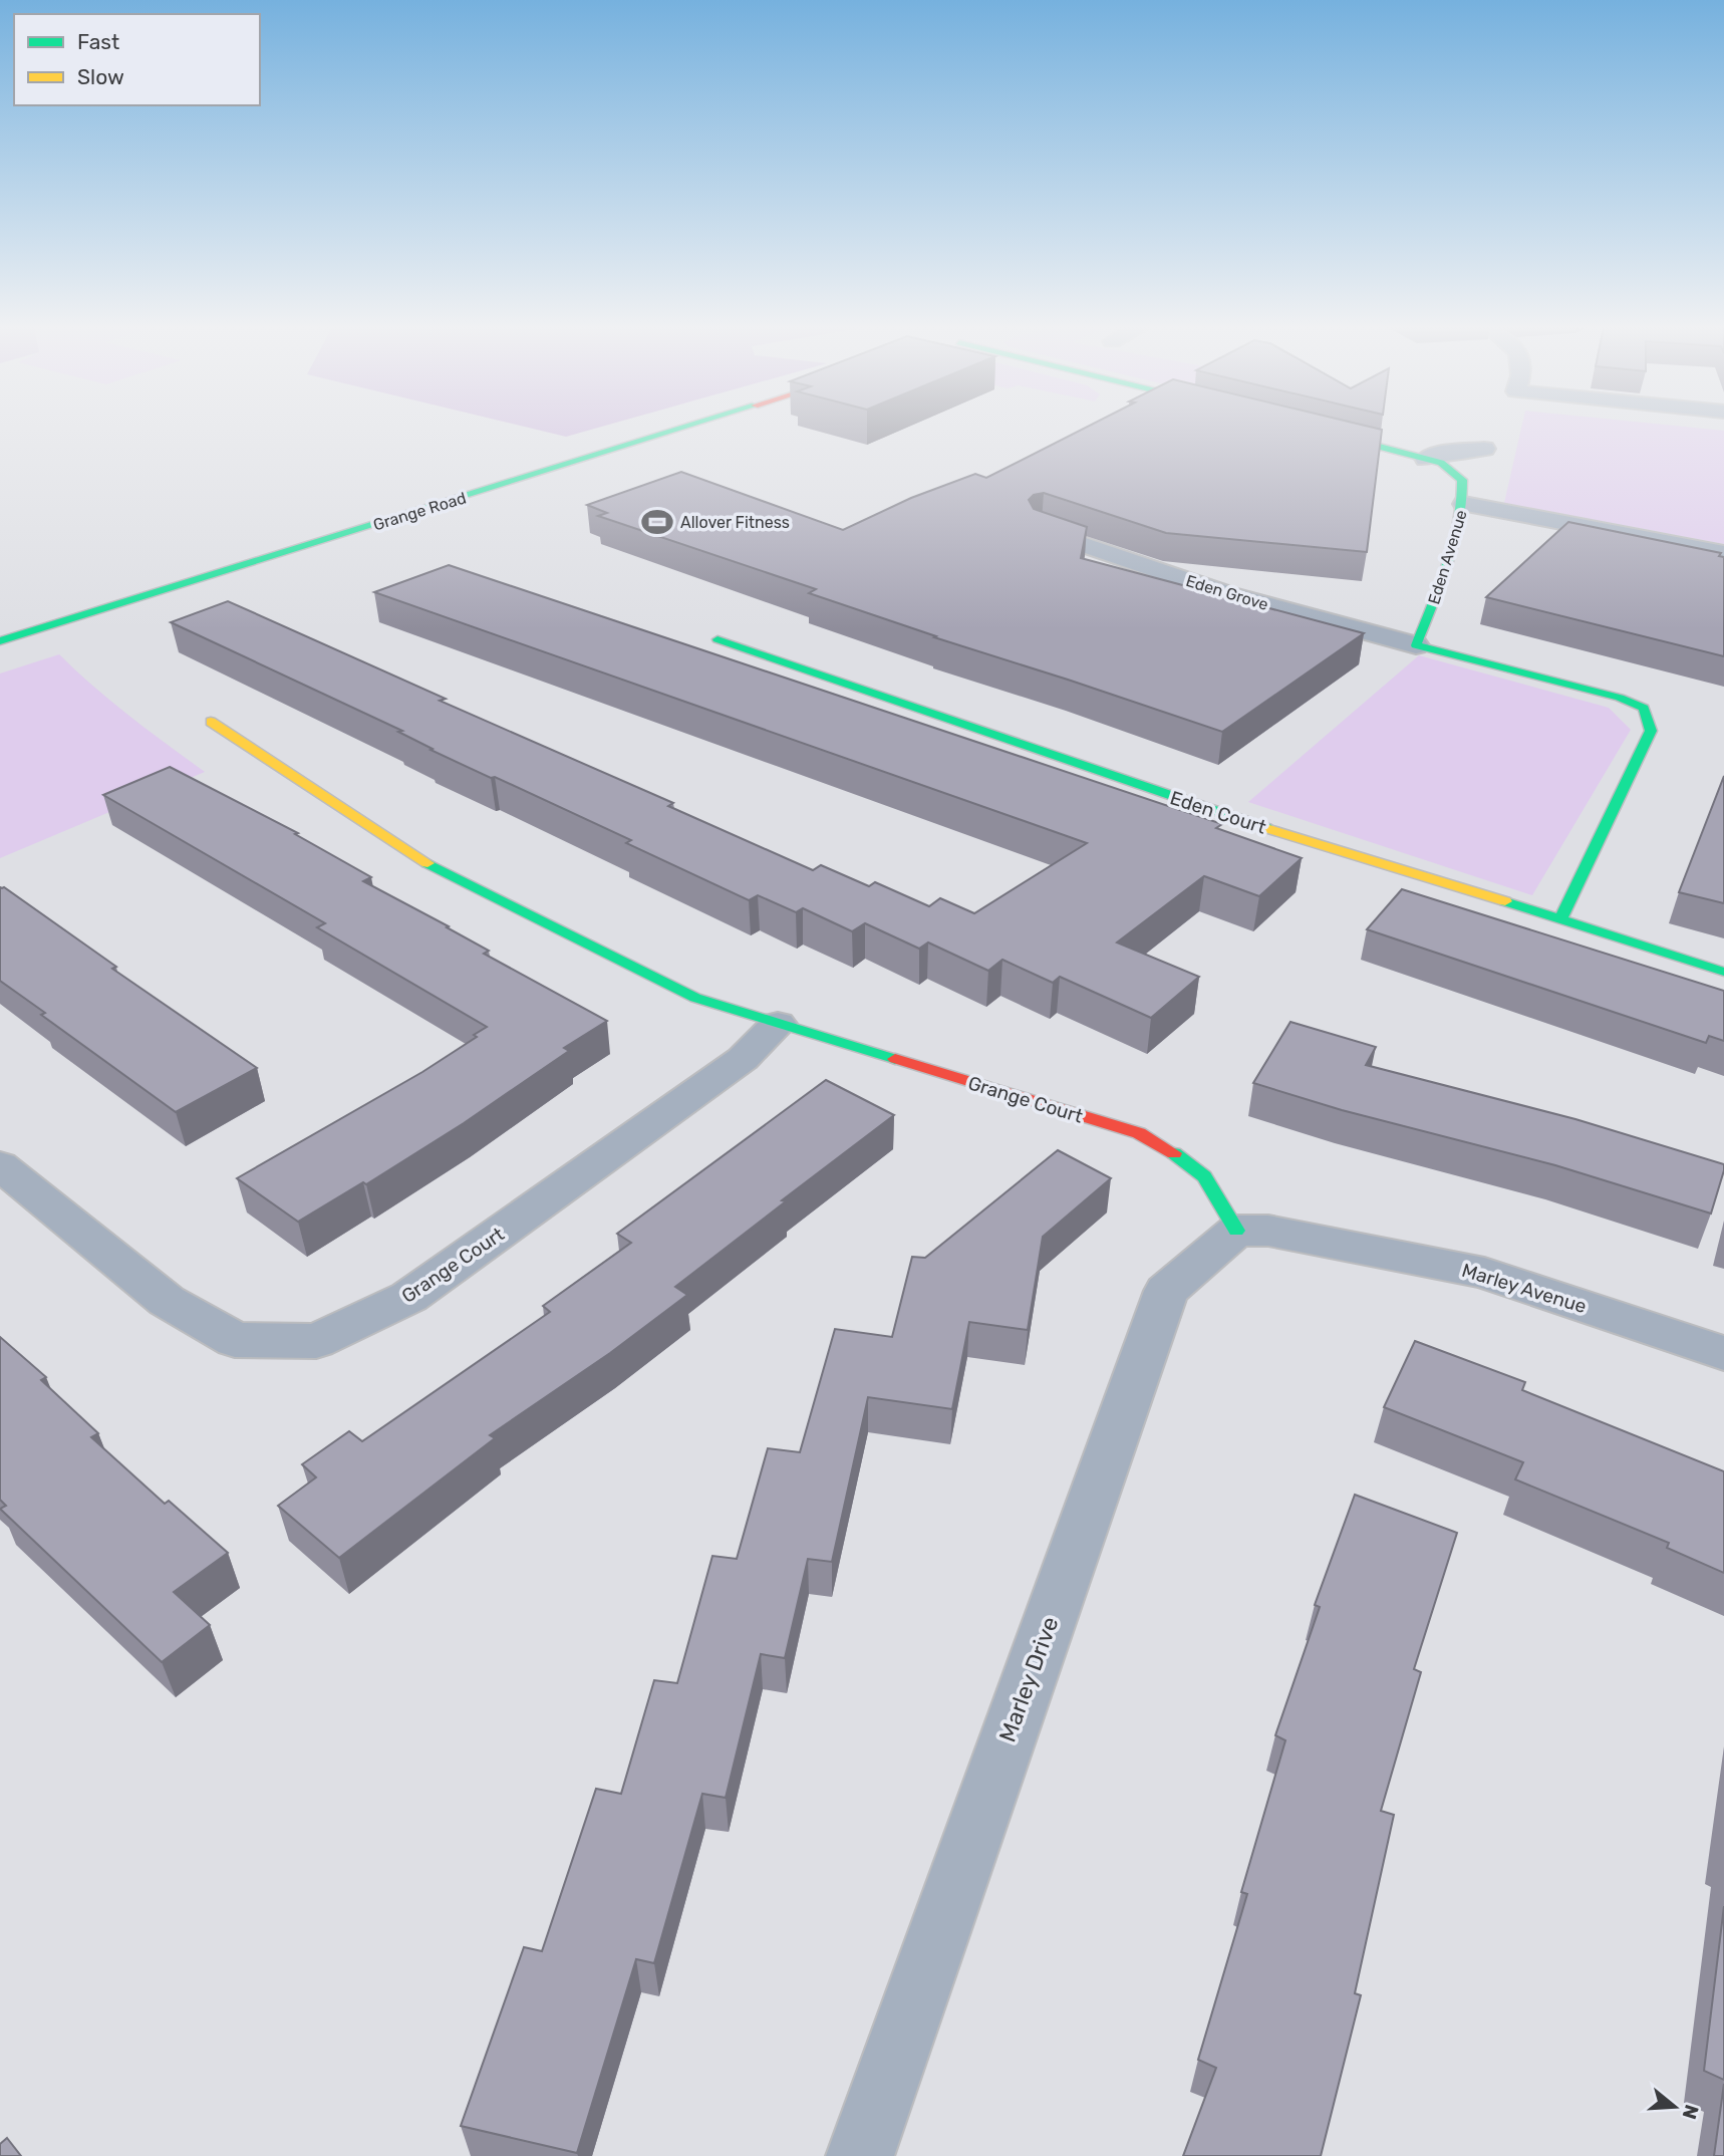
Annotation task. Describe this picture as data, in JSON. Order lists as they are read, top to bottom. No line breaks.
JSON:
{"streets":{"street":["Grange Road","Eden Avenue","Eden Grove","Eden Court","Grange Court","Marley Avenue","Marley Drive"]},"crossings":[["Eden Avenue","Eden Grove"],["Grange Court","Marley Avenue"],["Grange Court","Marley Drive"],["Marley Avenue","Marley Drive"]],"places":{"sports":["Allover Fitness"]},"legend":["Fast","Slow"],"north":"right"}
